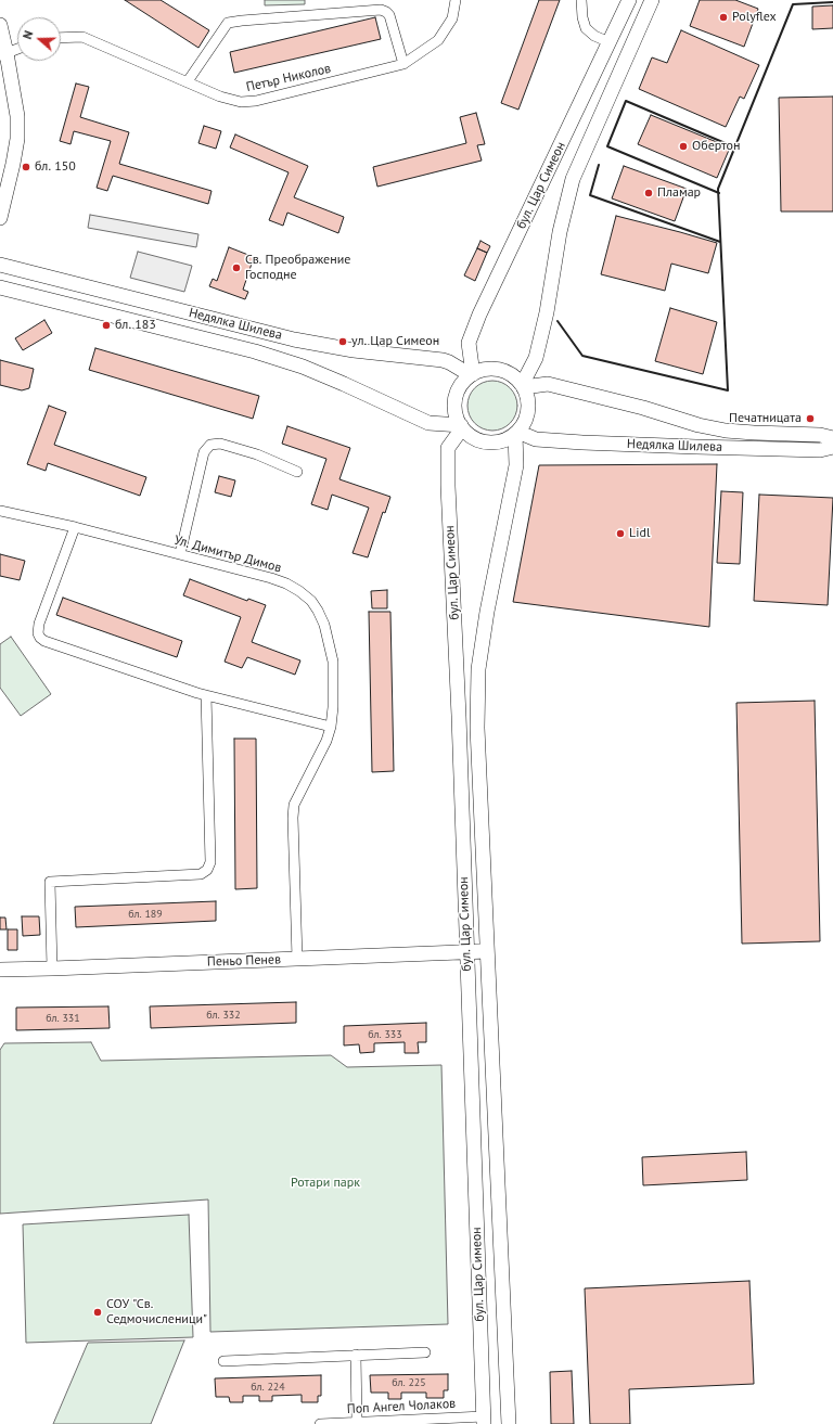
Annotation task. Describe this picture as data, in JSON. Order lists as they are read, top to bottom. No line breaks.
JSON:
{"streets":{"main road":["бул. Цар Симеон","Недялка Шилева","Пеньо Пенев"],"street":["Петър Николов","Ул. Димитър Димов","Поп Ангел Чолаков"]},"crossings":[["бул. Цар Симеон","Недялка Шилева"],["бул. Цар Симеон","Пеньо Пенев"],["бул. Цар Симеон","Поп Ангел Чолаков"],["Ул. Димитър Димов","Пеньо Пенев"]],"parks":["Ротари парк"],"places":["Polyflex","Обертон","бл. 150","Пламар","Св. Преображение Господне","бл. 183","ул. Цар Симеон","Печатницата","Lidl","СОУ \"Св. Седмочисленици\""],"house_numbers":["бл. 189","бл. 332","бл. 331","бл. 333","бл. 225","бл. 224"],"north":"left"}
